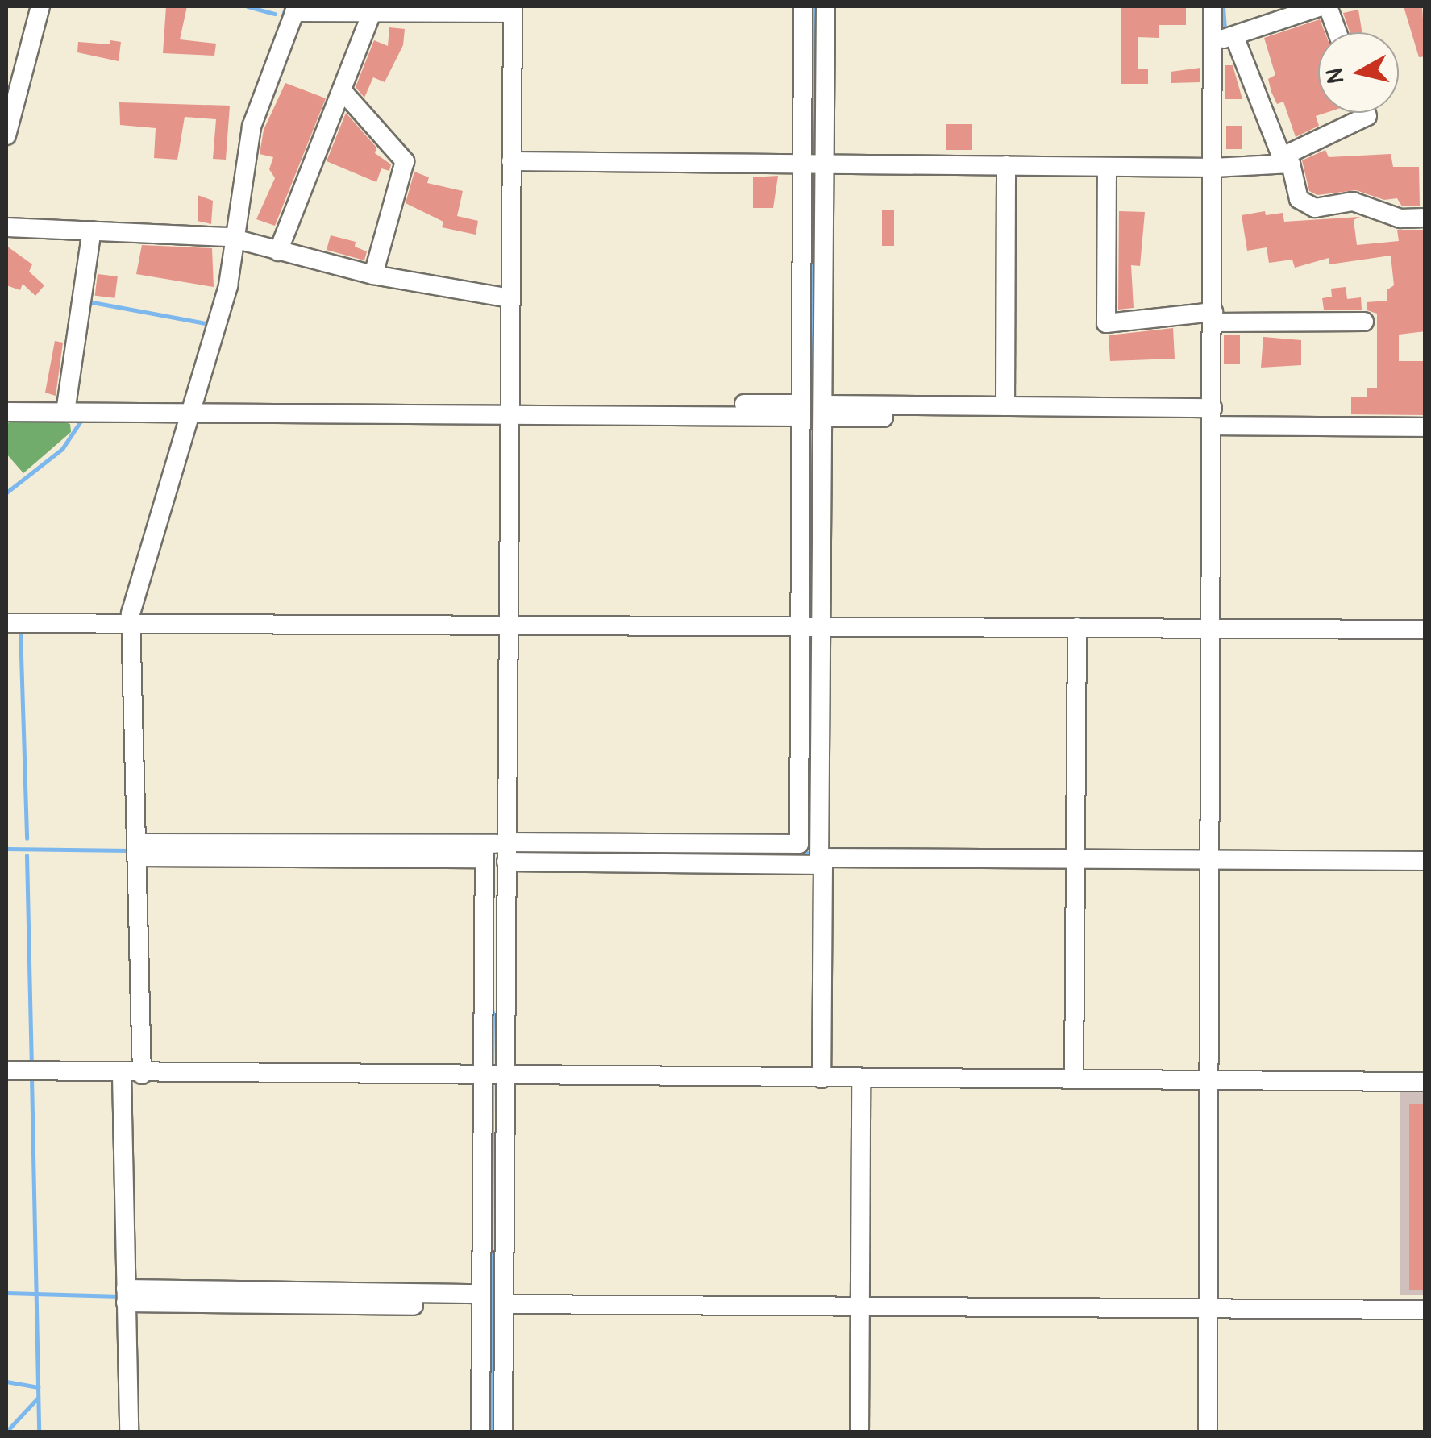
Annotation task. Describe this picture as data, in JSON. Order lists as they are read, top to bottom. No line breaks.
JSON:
{"north":"left"}
